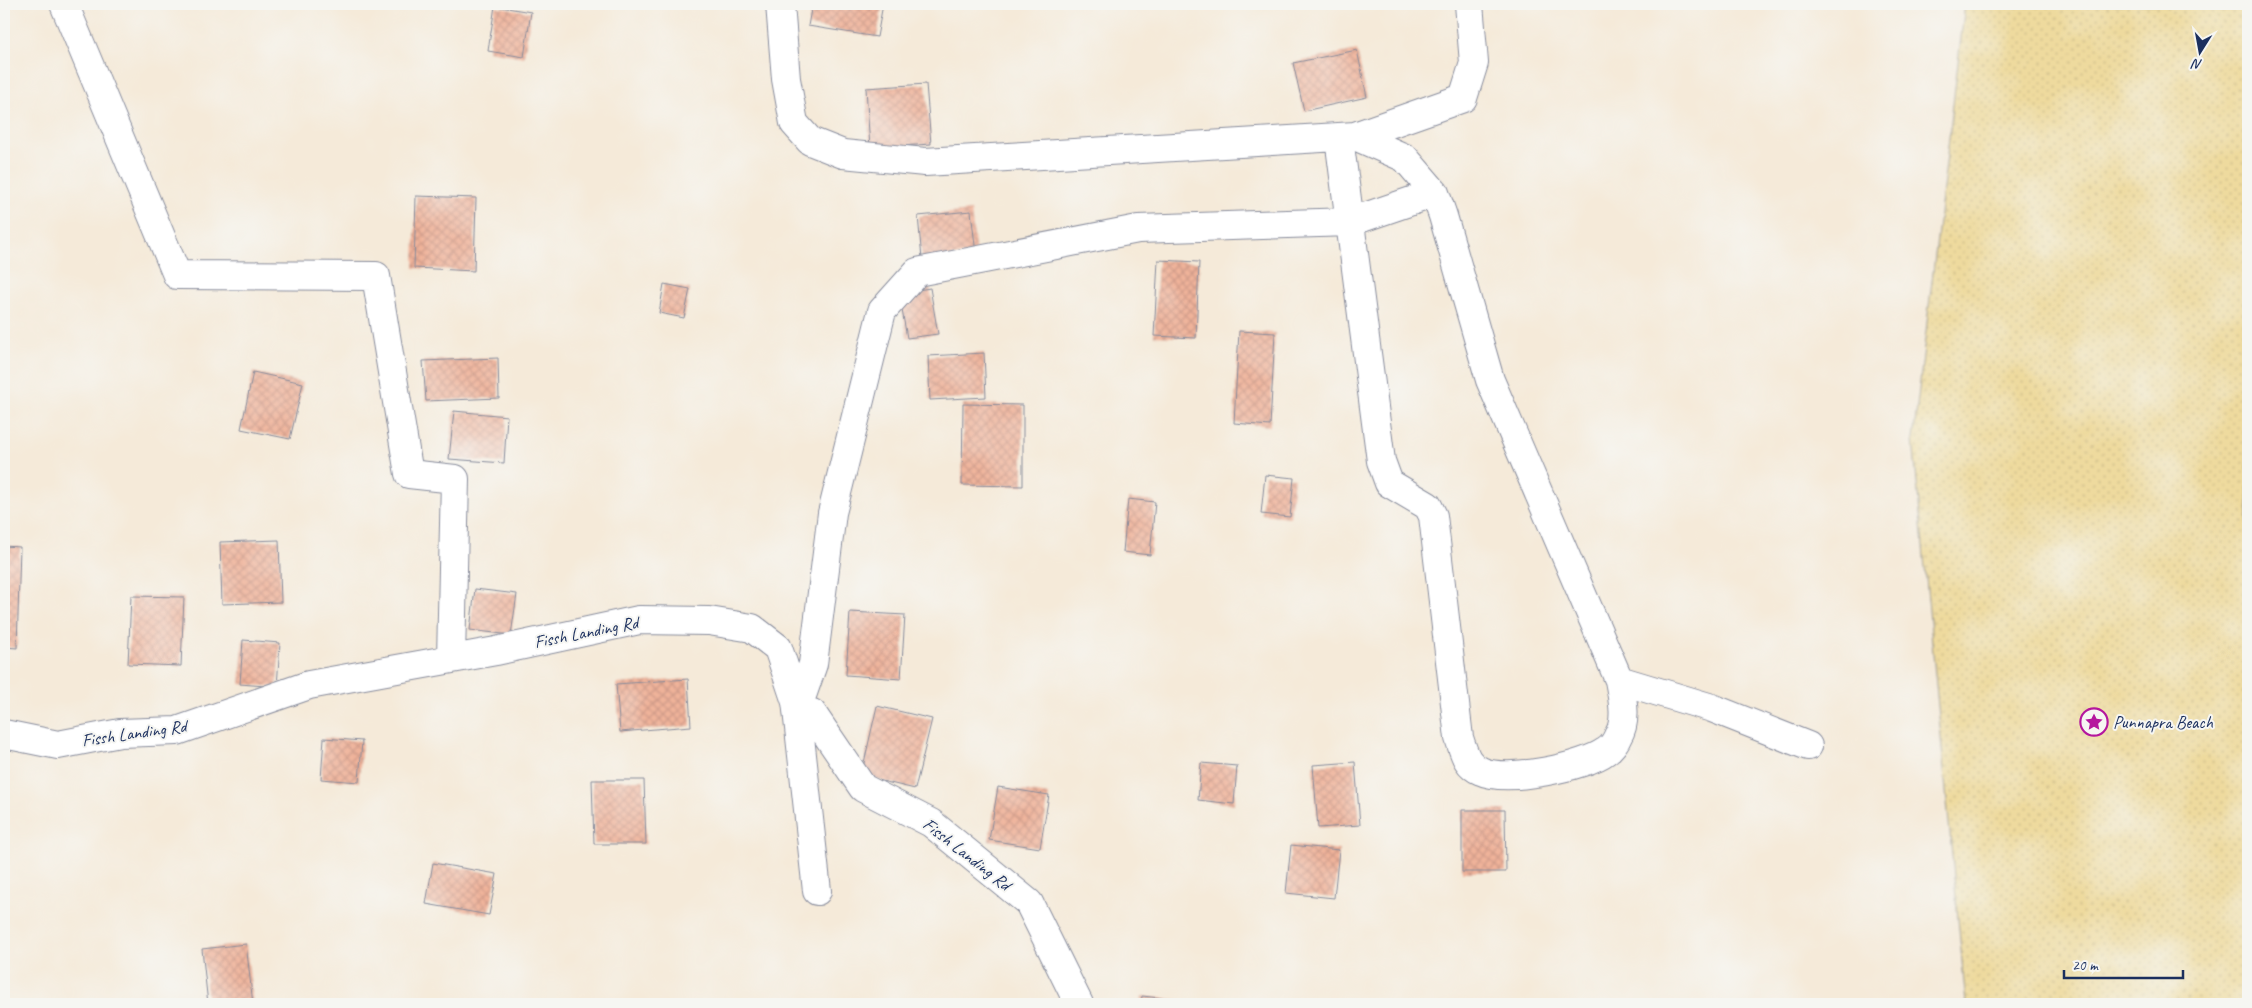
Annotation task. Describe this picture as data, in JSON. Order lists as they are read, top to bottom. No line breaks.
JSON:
{"streets":{"street":["Fissh Landing Rd"]},"places":{"place":["Punnapra Beach"]},"scale_bar":"20 m","north":"bottom"}
